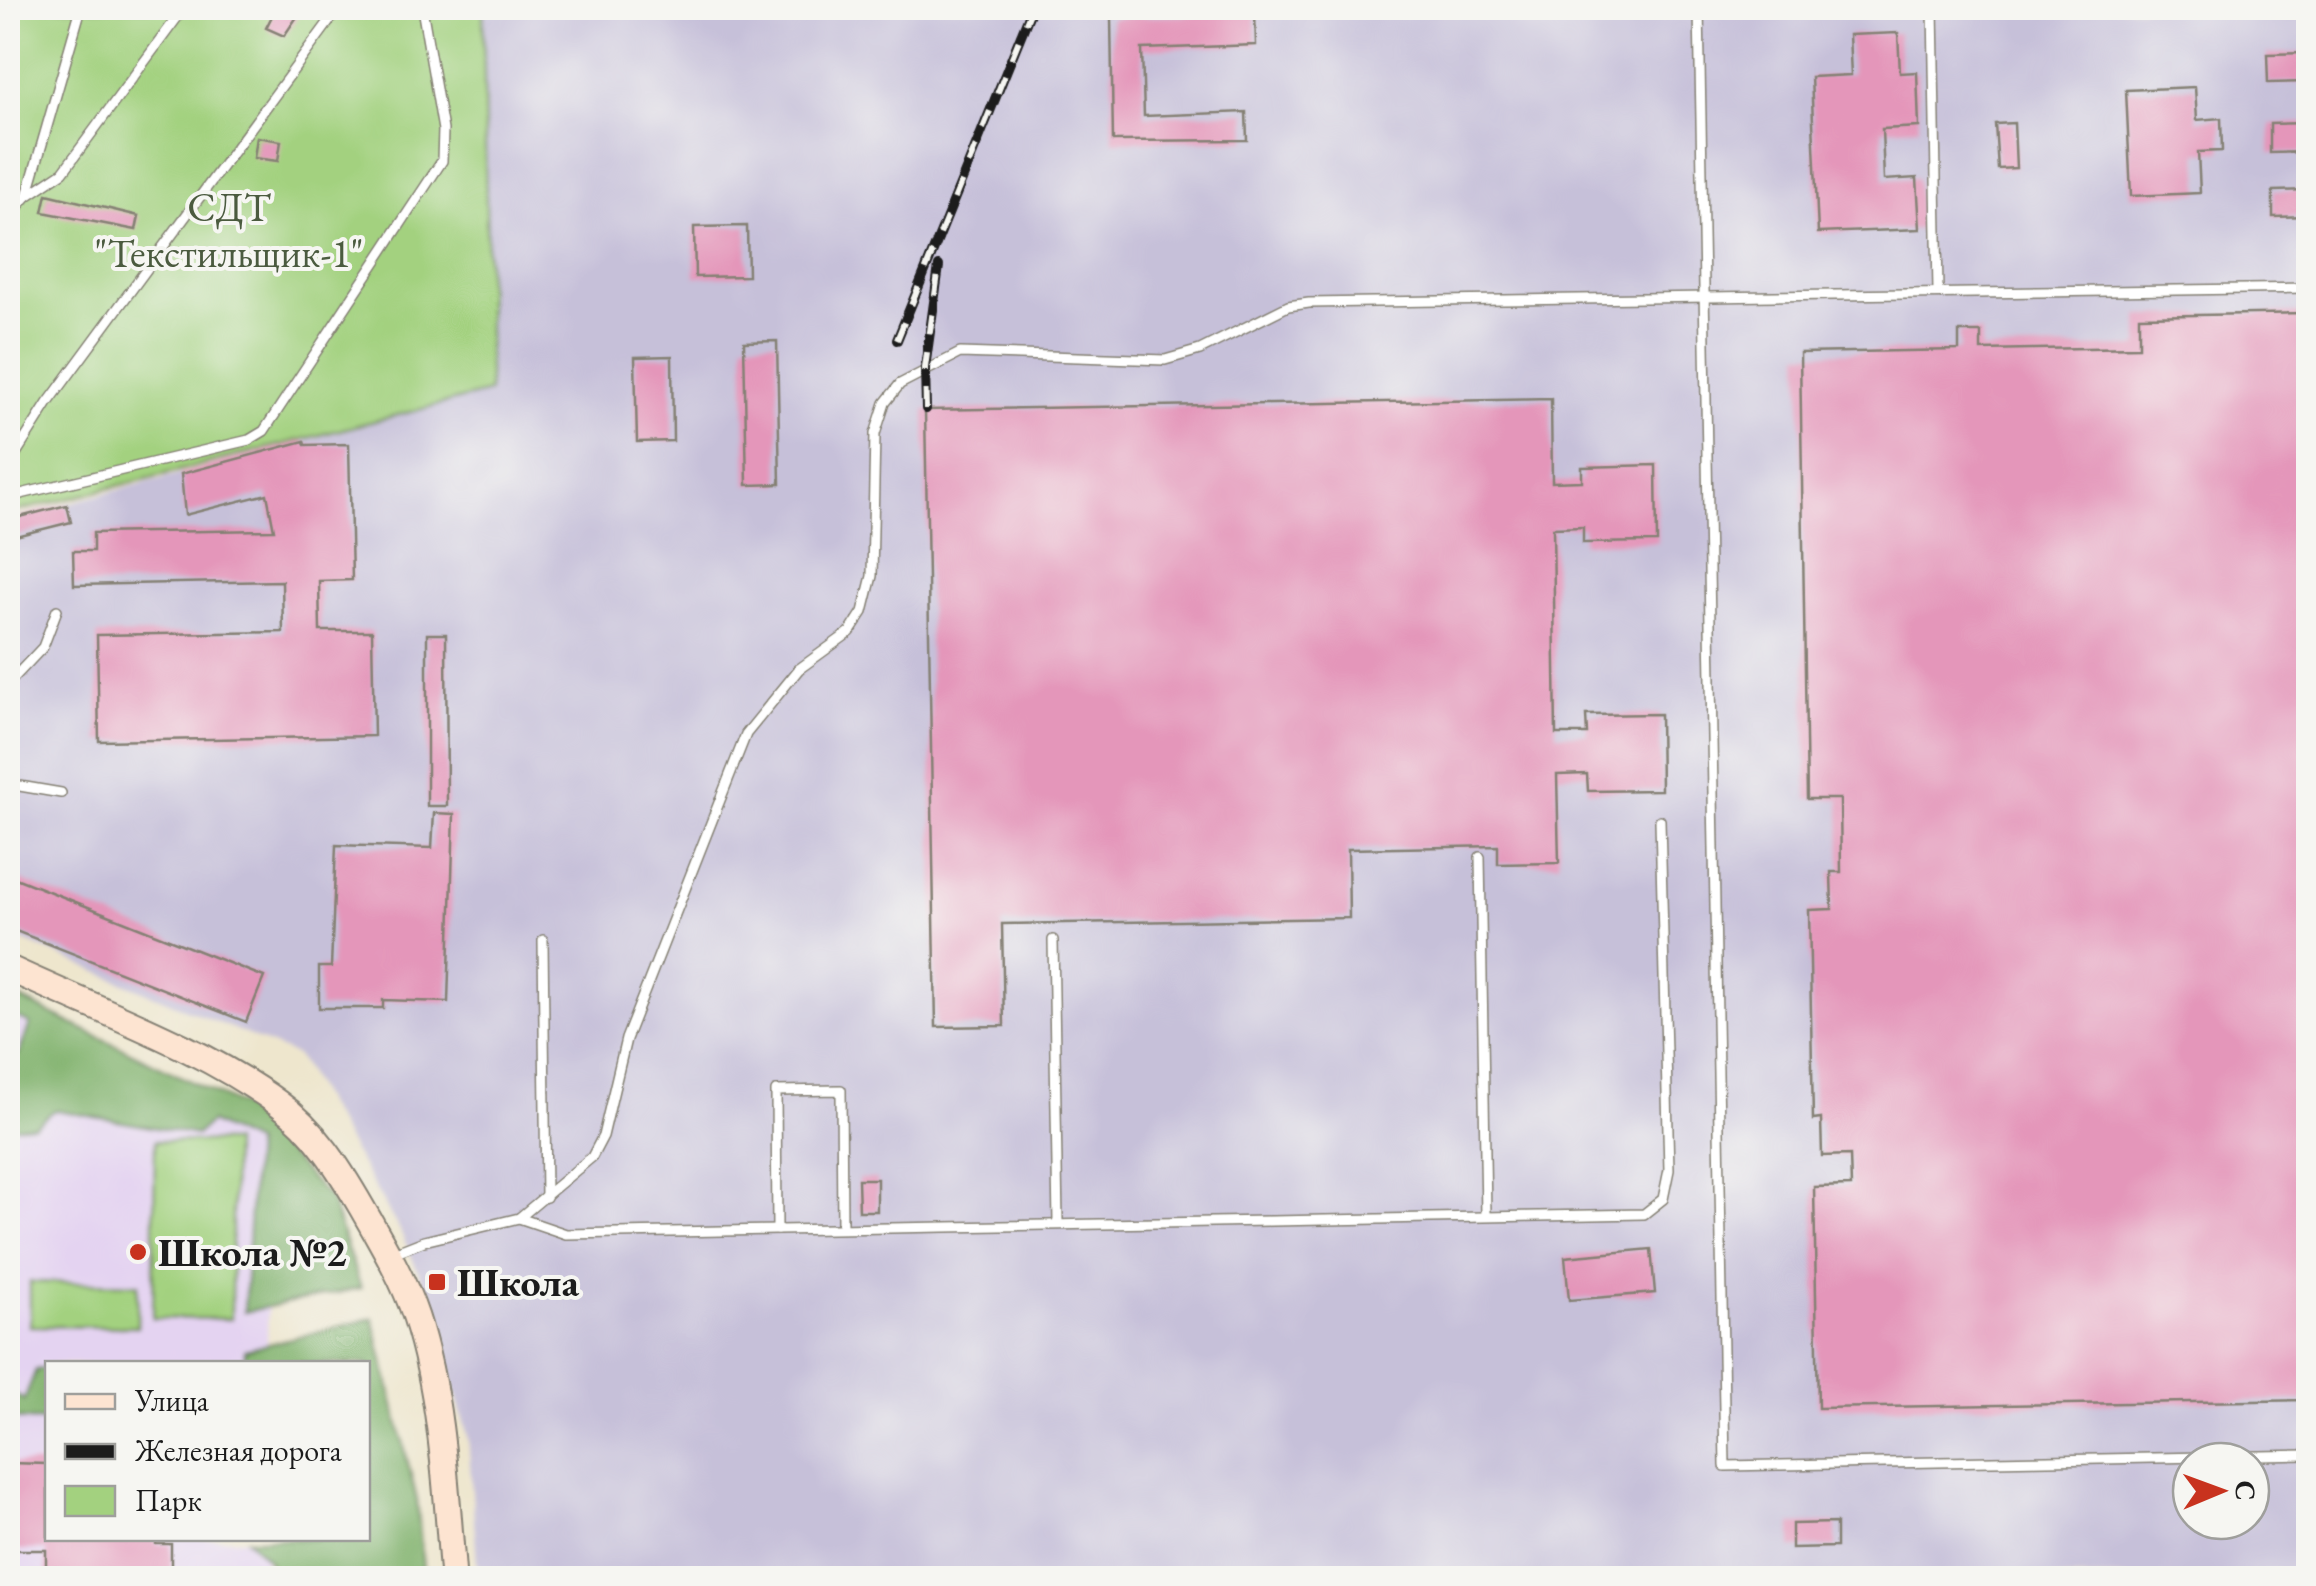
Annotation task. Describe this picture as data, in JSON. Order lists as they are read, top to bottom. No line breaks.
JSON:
{"parks":["СДТ \"Текстильщик-1\""],"places":{"other":["Школа №2"],"transit":["Школа"]},"legend":["Улица","Железная дорога","Парк"],"north":"right"}
